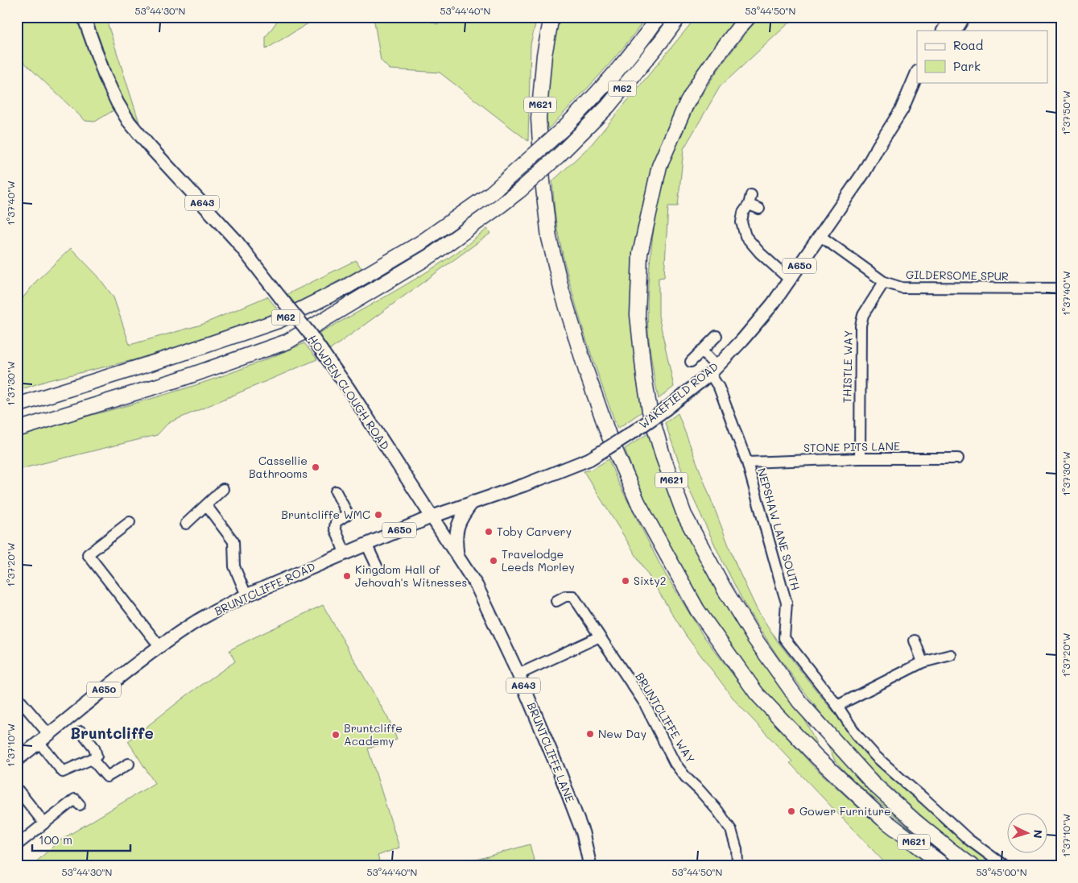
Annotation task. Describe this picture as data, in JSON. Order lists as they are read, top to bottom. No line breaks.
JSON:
{"streets":{"highway":["M62","M621"],"main road":["A643","A650","HOWDEN CLOUGH ROAD","WAKEFIELD ROAD","BRUNTCLIFFE ROAD","BRUNTCLIFFE LANE"],"street":["GILDERSOME SPUR","THISTLE WAY","STONE PITS LANE","NEPSHAW LANE SOUTH","BRUNTCLIFFE WAY"]},"crossings":[["GILDERSOME SPUR","THISTLE WAY"],["GILDERSOME SPUR","WAKEFIELD ROAD"],["THISTLE WAY","STONE PITS LANE"],["HOWDEN CLOUGH ROAD","WAKEFIELD ROAD"],["HOWDEN CLOUGH ROAD","BRUNTCLIFFE ROAD"],["HOWDEN CLOUGH ROAD","BRUNTCLIFFE LANE"],["WAKEFIELD ROAD","NEPSHAW LANE SOUTH"],["WAKEFIELD ROAD","BRUNTCLIFFE ROAD"],["WAKEFIELD ROAD","BRUNTCLIFFE LANE"],["STONE PITS LANE","NEPSHAW LANE SOUTH"],["BRUNTCLIFFE ROAD","BRUNTCLIFFE LANE"]],"districts":["Bruntcliffe"],"places":["Cassellie Bathrooms","Bruntcliffe WMC","Toby Carvery","Travelodge Leeds Morley","Kingdom Hall of Jehovah's Witnesses","Sixty2","New Day","Bruntcliffe Academy","Gower Furniture"],"legend":["Road","Park"],"scale_bar":"100 m","north":"right","coordinates":["53°44'30\"N","53°44'40\"N","53°44'50\"N","1°37'50\"W","1°37'40\"W","1°37'30\"W","1°37'20\"W","1°37'10\"W","53°45'00\"N"]}
